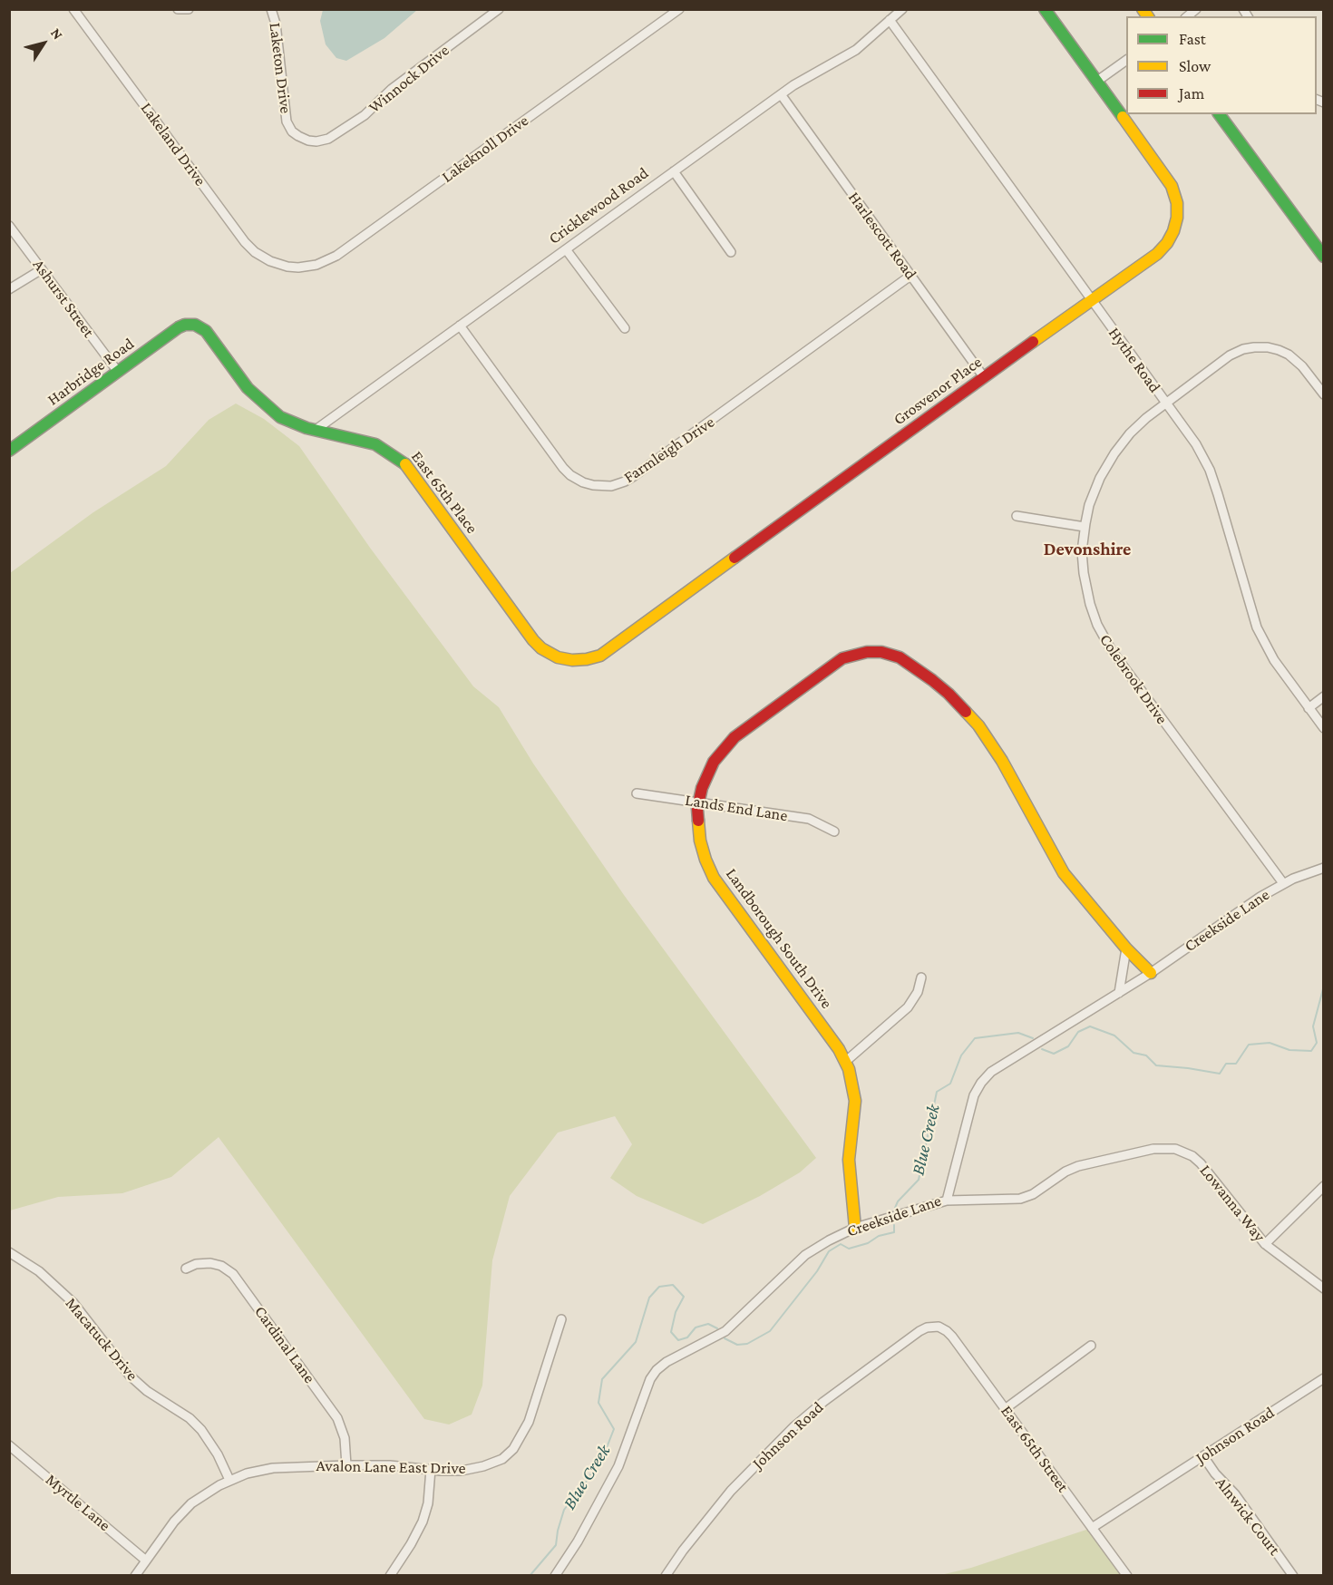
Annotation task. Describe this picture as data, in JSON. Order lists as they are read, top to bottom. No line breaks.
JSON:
{"streets":{"street":["Laketon Drive","Winnock Drive","Lakeland Drive","Lakeknoll Drive","Cricklewood Road","Harlescott Road","Ashurst Street","Hythe Road","Harbridge Road","Grosvenor Place","Farmleigh Drive","East 65th Place","Colebrook Drive","Lands End Lane","Creekside Lane","Landborough South Drive","Lowanna Way","Macatuck Drive","Cardinal Lane","Johnson Road","East 65th Street","Avalon Lane East Drive","Myrtle Lane","Alnwick Court"]},"crossings":[["Laketon Drive","Winnock Drive"],["Lakeland Drive","Lakeknoll Drive"],["Cricklewood Road","Harlescott Road"],["Cricklewood Road","Hythe Road"],["Cricklewood Road","Farmleigh Drive"],["Cricklewood Road","East 65th Place"],["Harlescott Road","Grosvenor Place"],["Harlescott Road","Farmleigh Drive"],["Ashurst Street","Harbridge Road"],["Hythe Road","Grosvenor Place"],["Hythe Road","Colebrook Drive"],["Harbridge Road","East 65th Place"],["Grosvenor Place","East 65th Place"],["Colebrook Drive","Creekside Lane"],["Lands End Lane","Landborough South Drive"],["Creekside Lane","Landborough South Drive"],["Creekside Lane","Lowanna Way"],["Macatuck Drive","Avalon Lane East Drive"],["Cardinal Lane","Avalon Lane East Drive"],["Johnson Road","East 65th Street"],["Johnson Road","Alnwick Court"],["Avalon Lane East Drive","Myrtle Lane"]],"districts":["Devonshire"],"water":["Blue Creek"],"legend":["Fast","Slow","Jam"],"north":"top right"}
